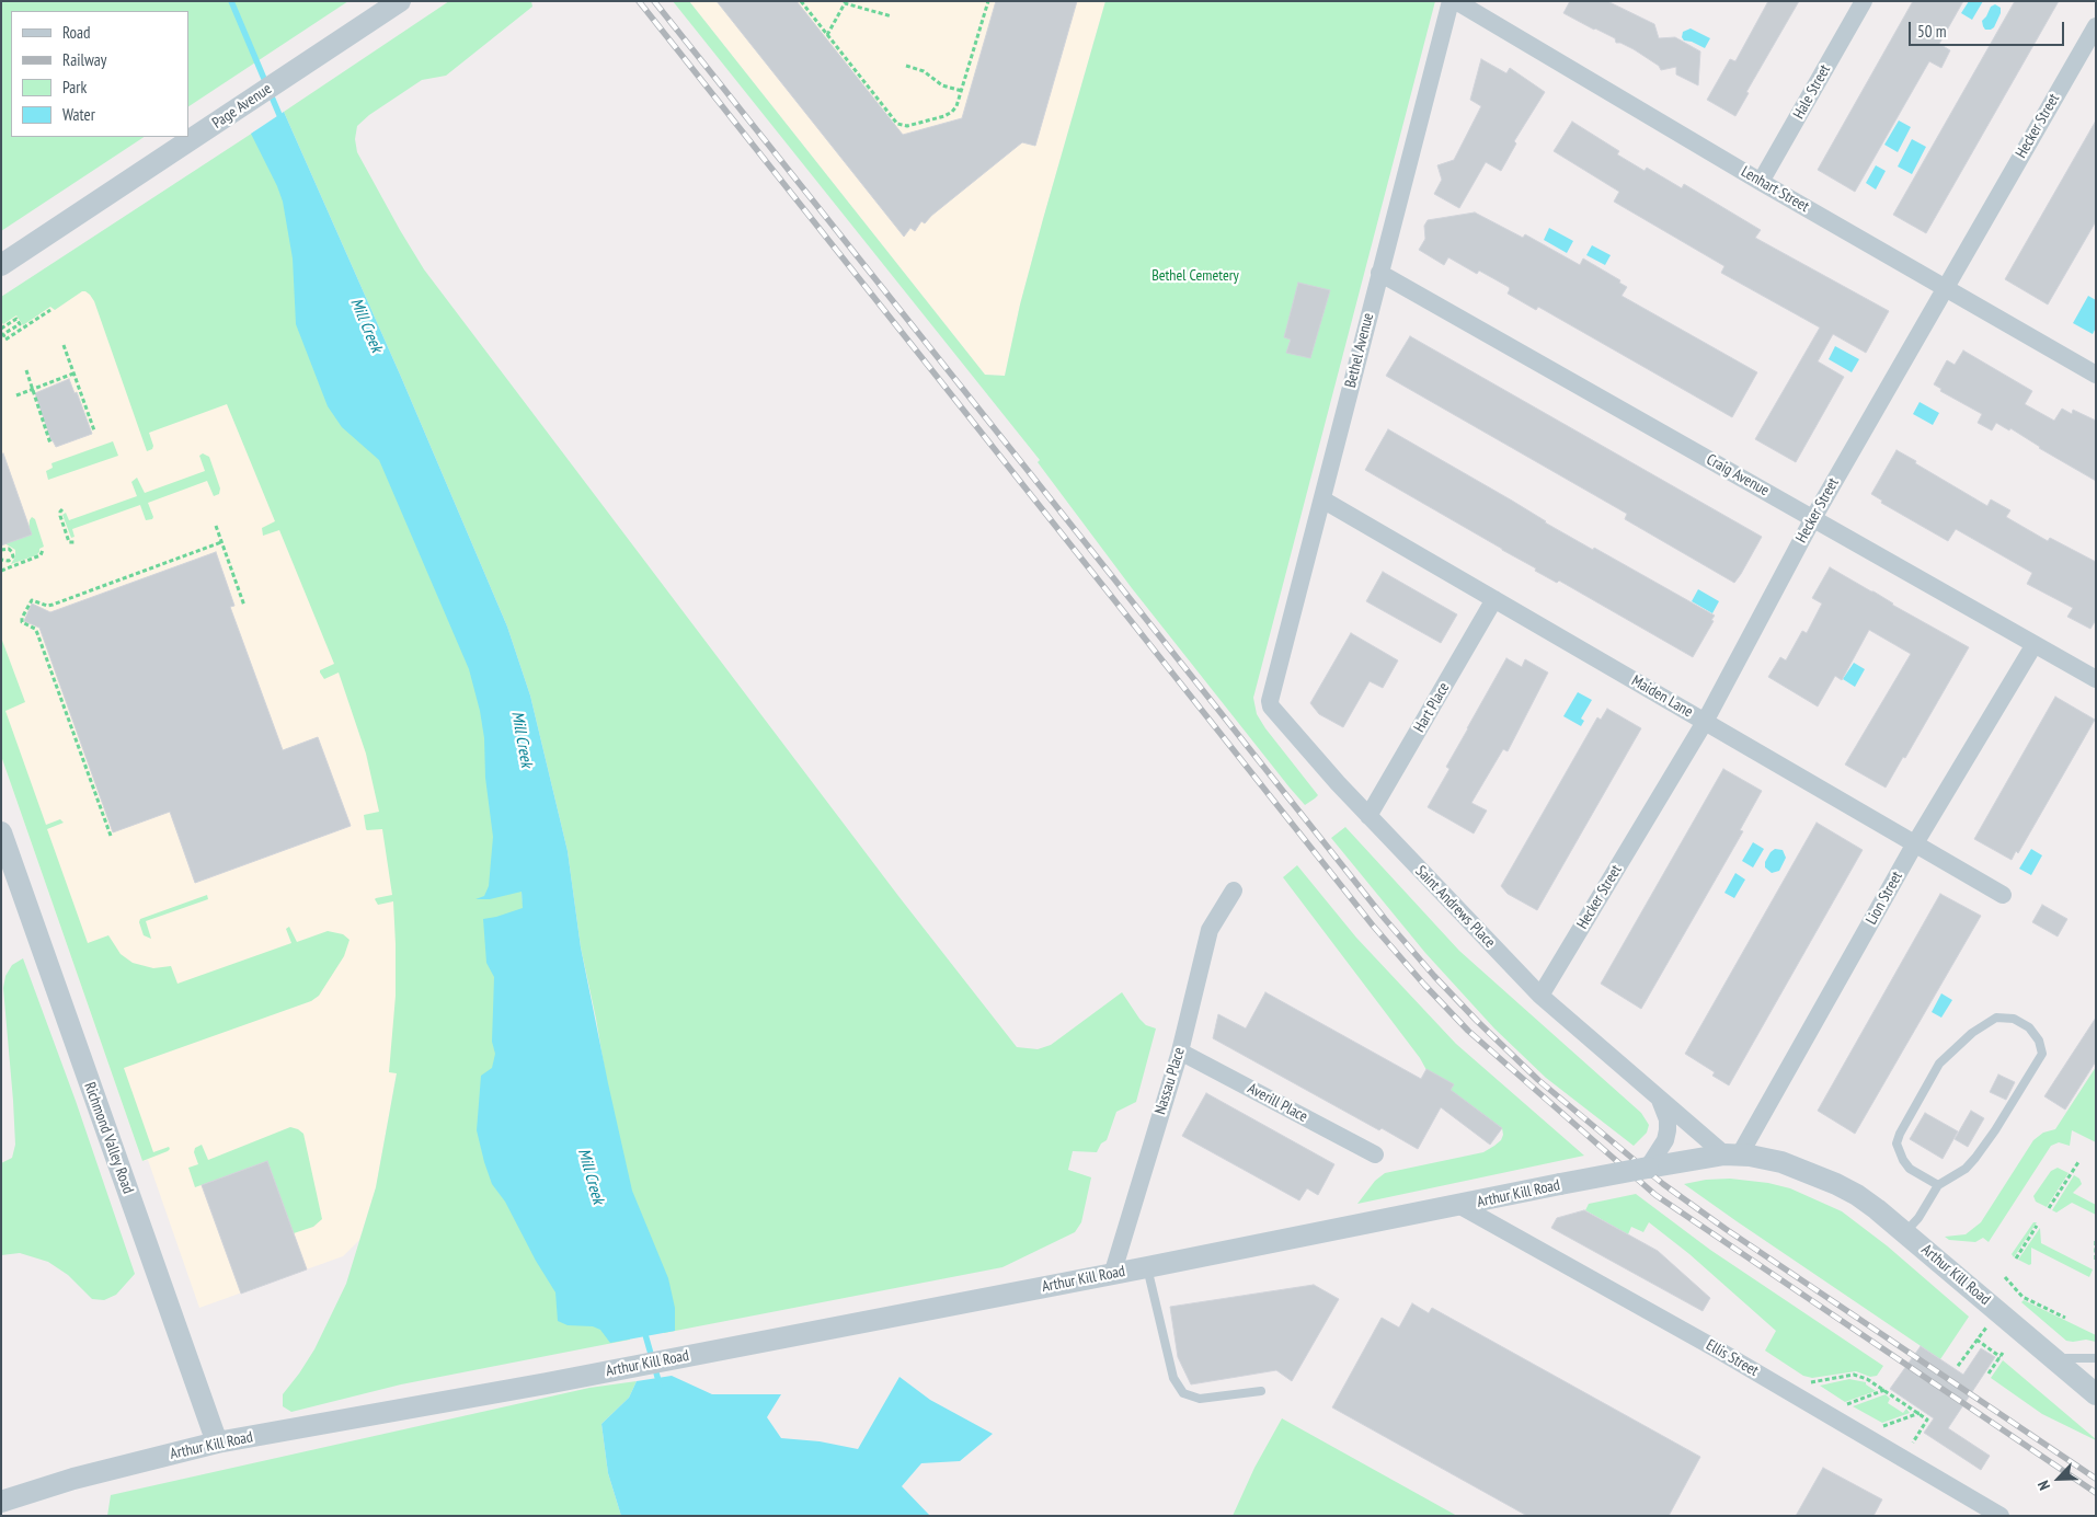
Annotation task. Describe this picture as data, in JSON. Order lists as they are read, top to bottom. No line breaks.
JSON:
{"streets":{"street":["Hale Street","Page Avenue","Hecker Street","Lenhart Street","Bethel Avenue","Craig Avenue","Maiden Lane","Hart Place","Lion Street","Saint Andrews Place","Nassau Place","Averill Place","Richmond Valley Road","Arthur Kill Road","Ellis Street"]},"crossings":[["Hale Street","Lenhart Street"],["Hecker Street","Lenhart Street"],["Hecker Street","Craig Avenue"],["Hecker Street","Maiden Lane"],["Hecker Street","Saint Andrews Place"],["Bethel Avenue","Craig Avenue"],["Bethel Avenue","Maiden Lane"],["Bethel Avenue","Saint Andrews Place"],["Craig Avenue","Lion Street"],["Maiden Lane","Hart Place"],["Maiden Lane","Lion Street"],["Hart Place","Saint Andrews Place"],["Lion Street","Saint Andrews Place"],["Lion Street","Arthur Kill Road"],["Saint Andrews Place","Arthur Kill Road"],["Nassau Place","Averill Place"],["Nassau Place","Arthur Kill Road"],["Richmond Valley Road","Arthur Kill Road"],["Arthur Kill Road","Ellis Street"]],"water":["Mill Creek"],"parks":["Bethel Cemetery"],"legend":["Road","Railway","Park","Water"],"scale_bar":"50 m","north":"bottom left"}
